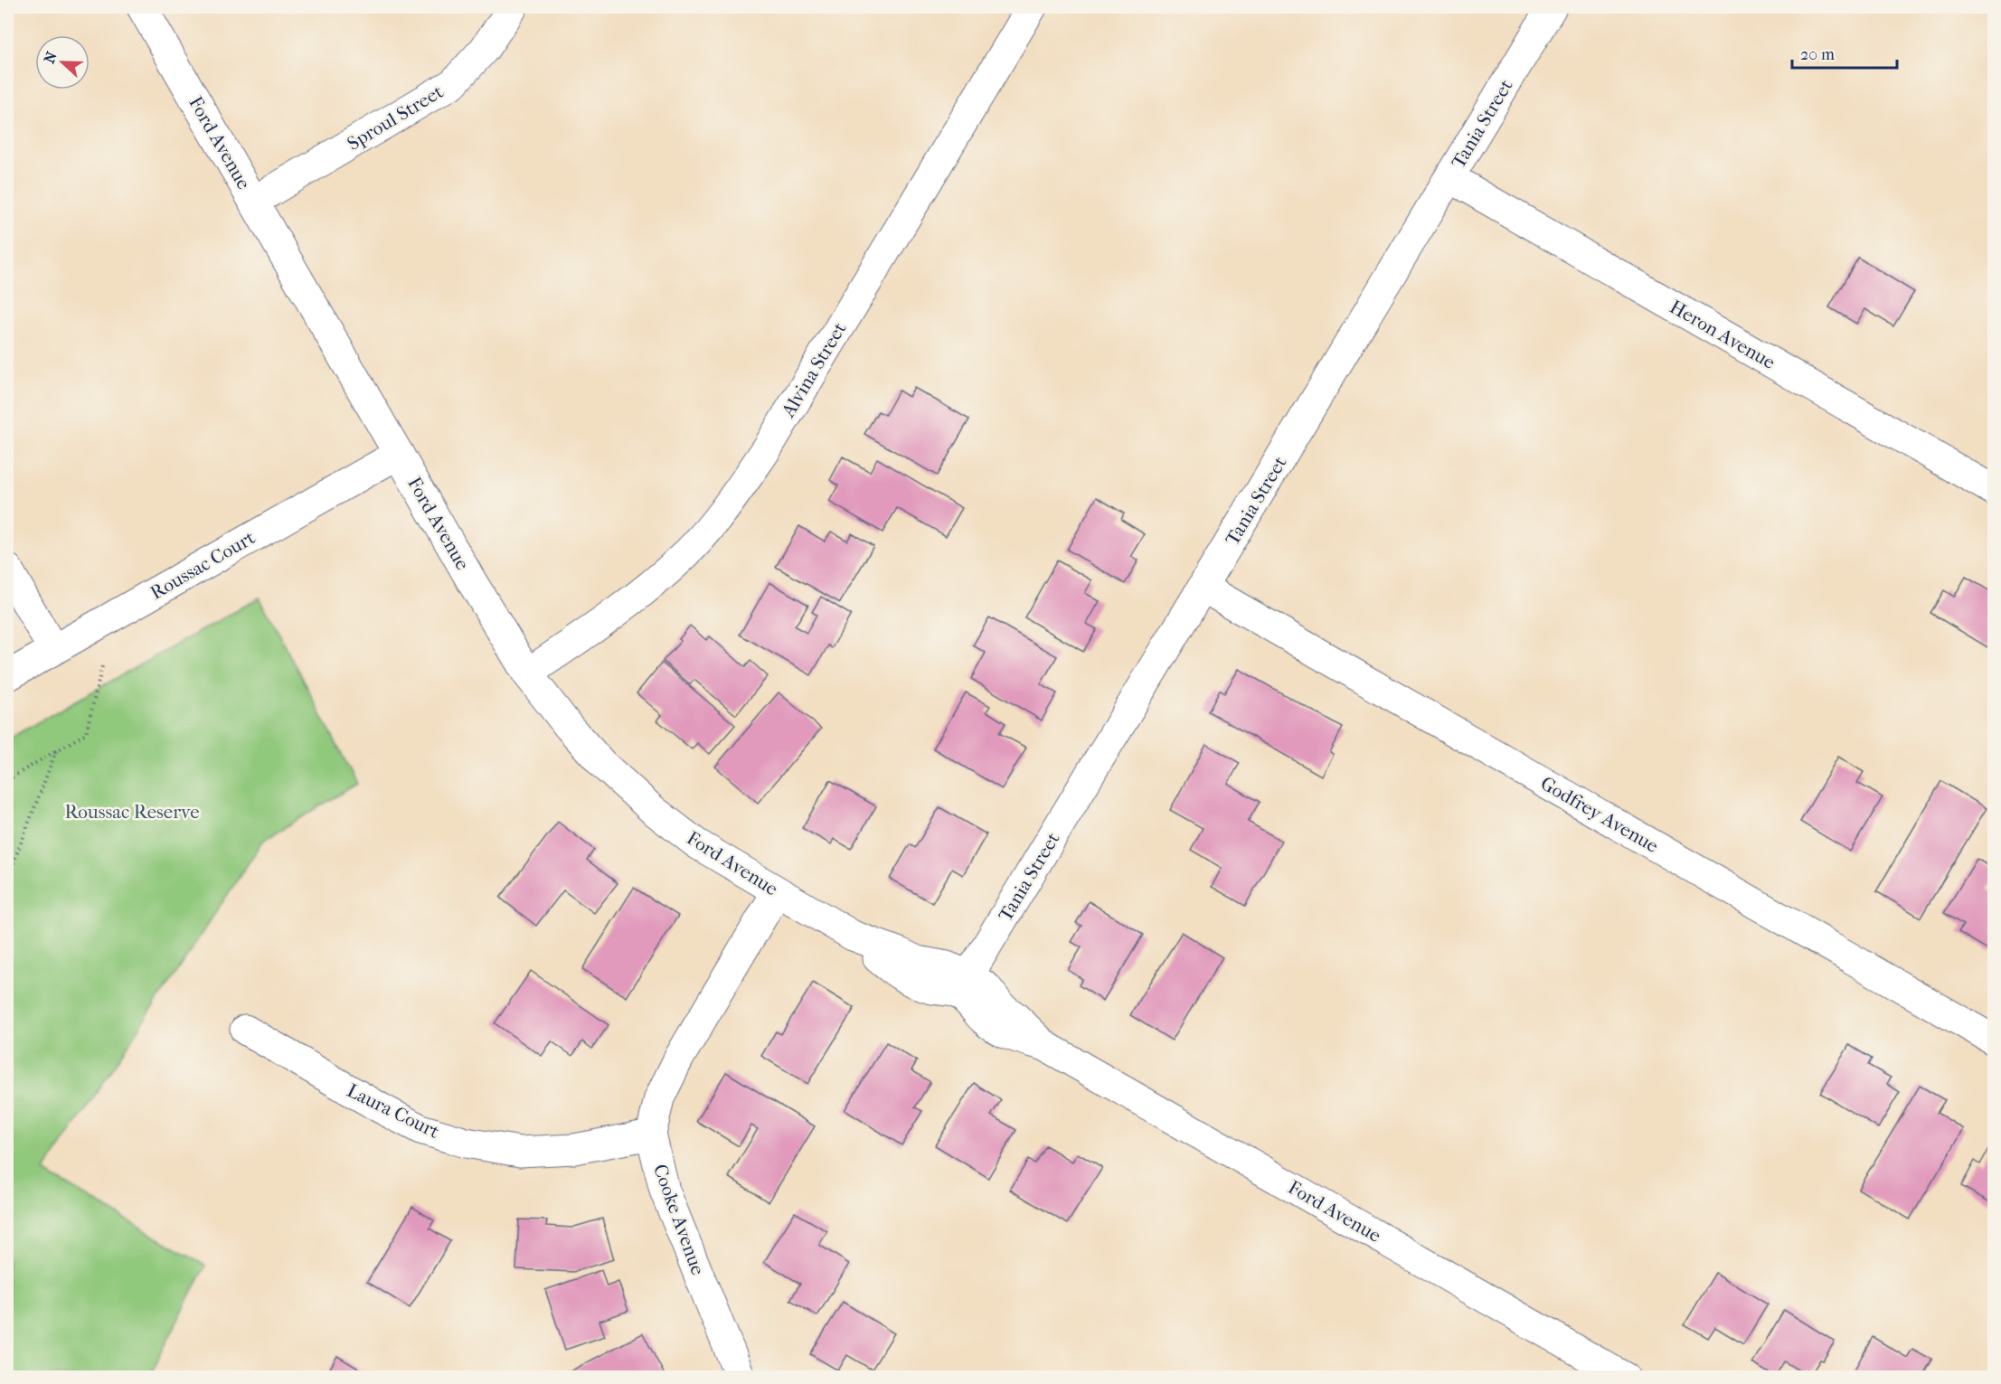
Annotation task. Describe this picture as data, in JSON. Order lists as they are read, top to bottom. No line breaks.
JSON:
{"streets":{"street":["Sproul Street","Tania Street","Ford Avenue","Heron Avenue","Alvina Street","Roussac Court","Godfrey Avenue","Laura Court","Cooke Avenue"]},"crossings":[["Sproul Street","Ford Avenue"],["Tania Street","Ford Avenue"],["Tania Street","Heron Avenue"],["Tania Street","Godfrey Avenue"],["Ford Avenue","Alvina Street"],["Ford Avenue","Roussac Court"],["Ford Avenue","Cooke Avenue"],["Laura Court","Cooke Avenue"]],"parks":["Roussac Reserve"],"scale_bar":"20 m","north":"left"}
